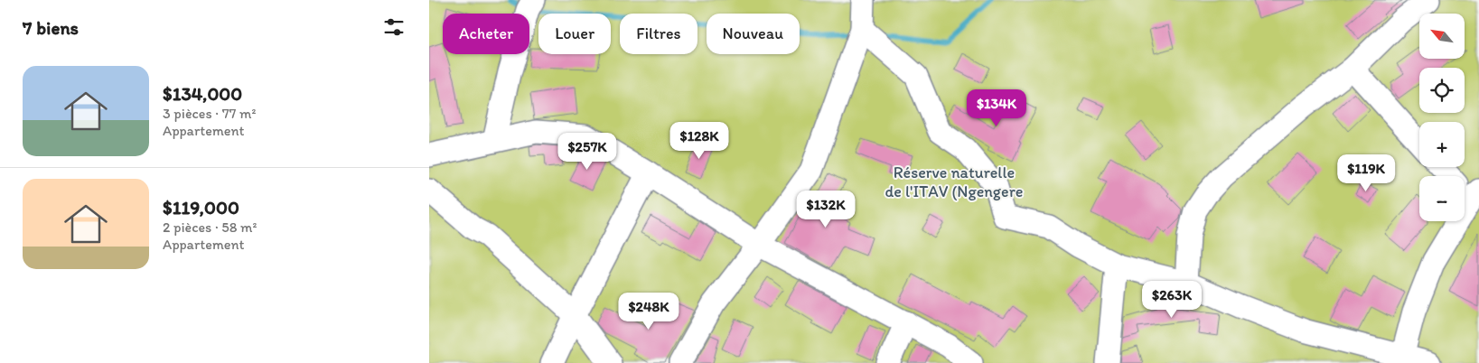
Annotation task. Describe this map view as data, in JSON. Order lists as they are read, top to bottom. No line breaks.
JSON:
{"parks":["Réserve naturelle de l'ITAV (Ngengere"],"north":"top left","page":{"heading":"7 biens","map_buttons":["+","−"],"chip":["Acheter","Louer","Filtres","Nouveau"],"list":[{"name":"$134,000","note":"3 pièces · 77 m² · Appartement"},{"name":"$119,000","note":"2 pièces · 58 m² · Appartement"}],"price":["$134K","$128K","$257K","$119K","$132K","$263K","$248K"]}}
